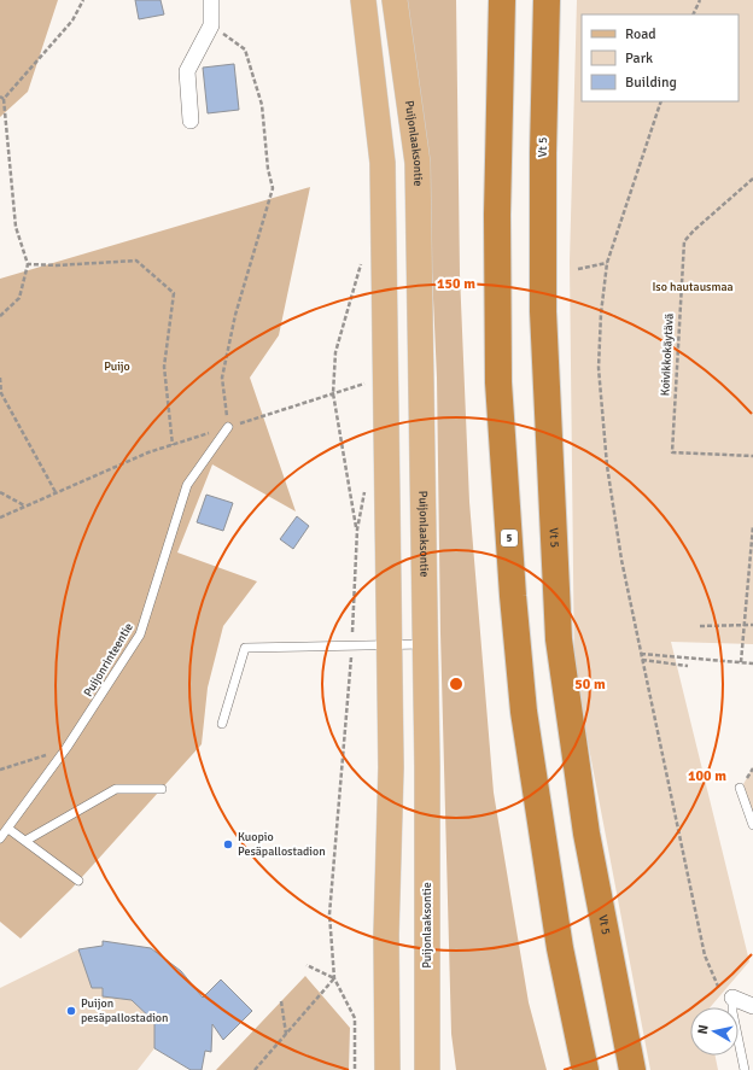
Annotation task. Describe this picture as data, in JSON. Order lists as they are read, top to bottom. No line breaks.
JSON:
{"streets":{"highway":["Vt 5","5"],"main road":["Puijonlaaksontie"],"lane":["Puijonrinteentie"],"path":["Koivikkokäytävä"]},"parks":["Iso hautausmaa","Puijo"],"places":["Kuopio Pesäpallostadion","Puijon pesäpallostadion"],"legend":["Road","Park","Building"],"north":"left","rings":["150 m","50 m","100 m"]}
